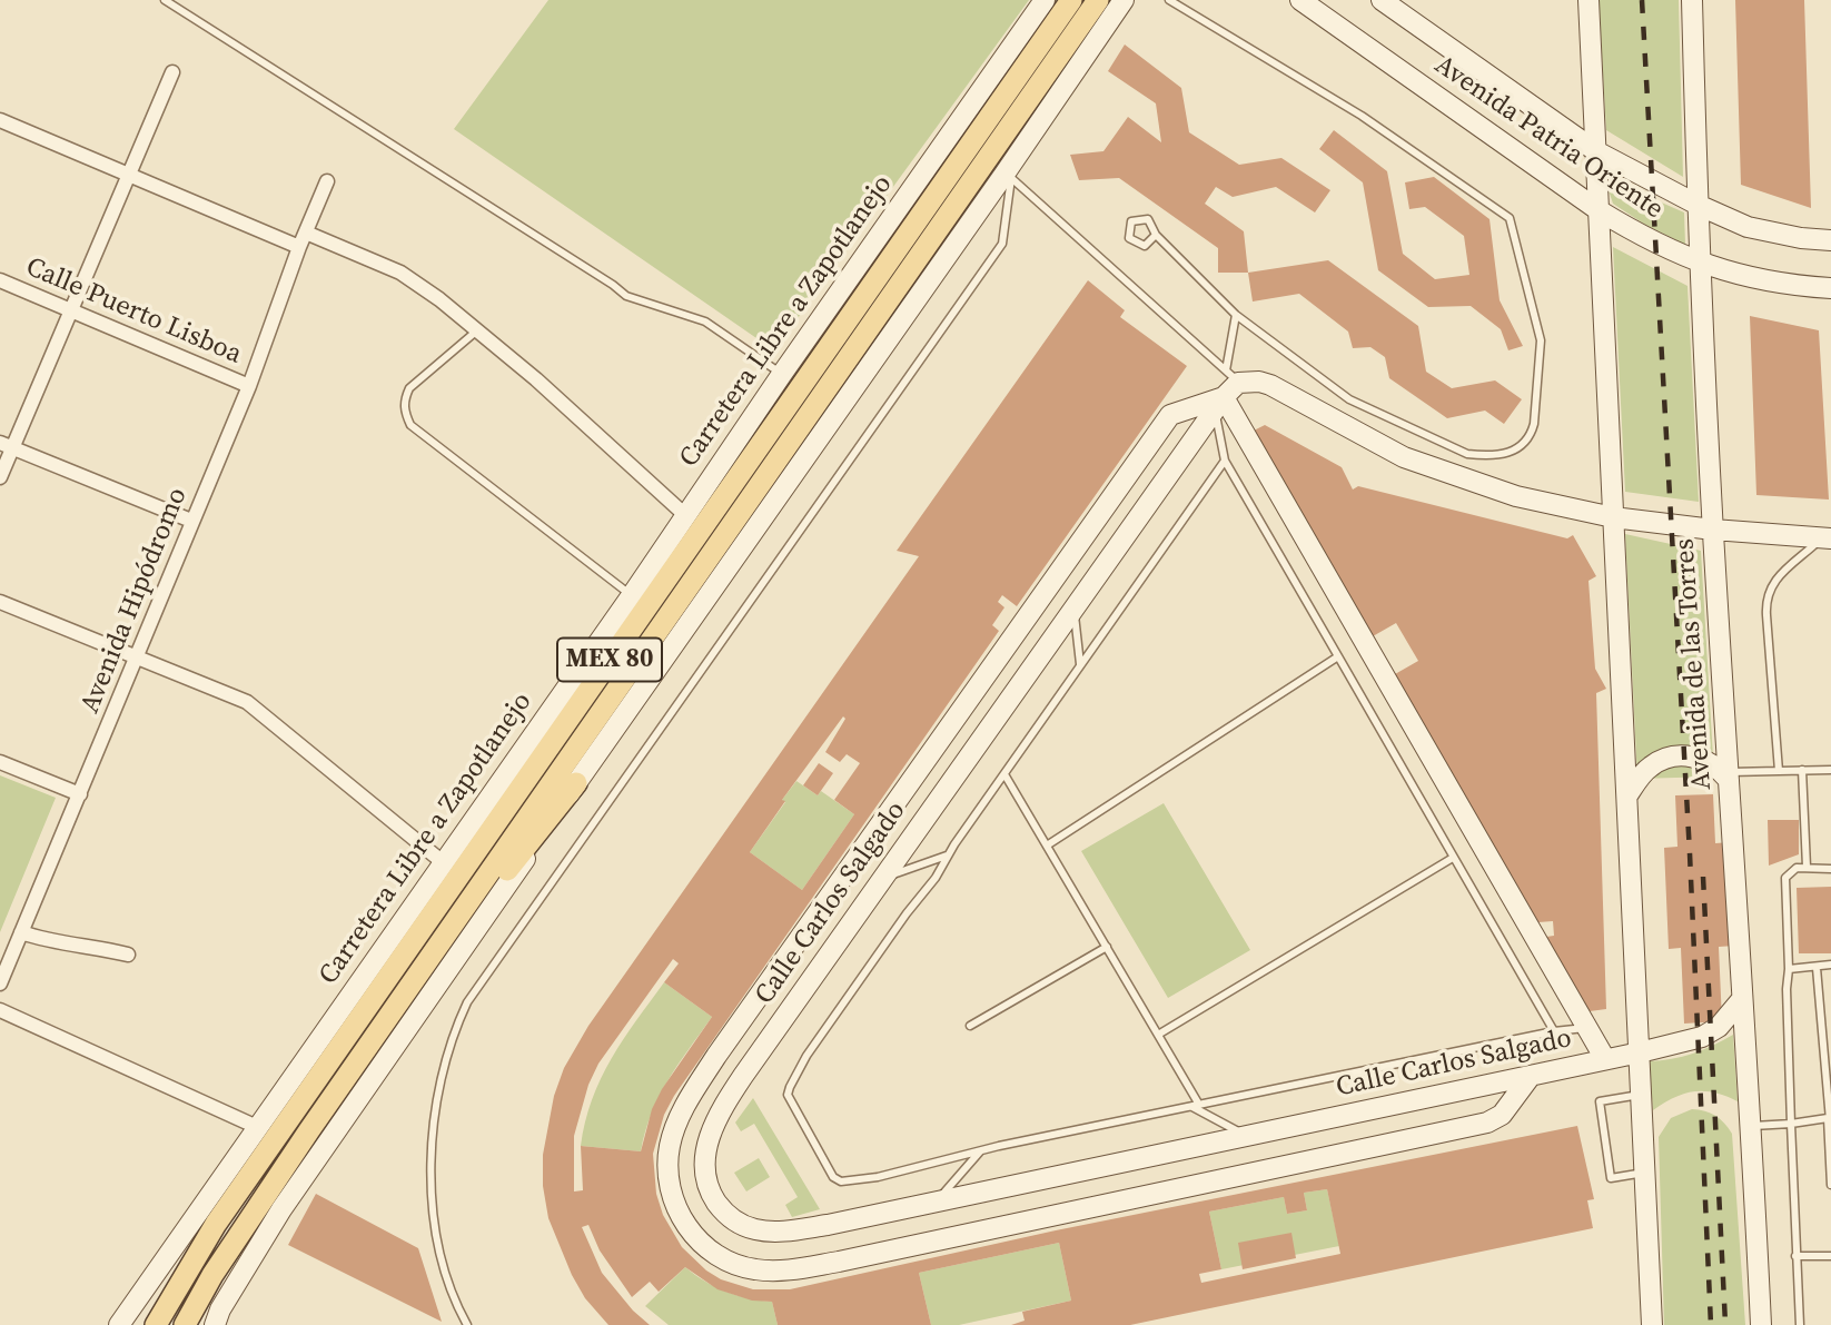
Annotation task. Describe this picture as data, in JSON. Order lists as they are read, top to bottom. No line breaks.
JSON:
{"streets":{"main road":["Carretera Libre a Zapotlanejo","MEX 80"],"street":["Avenida Patria Oriente","Calle Puerto Lisboa","Avenida Hipódromo","Avenida de las Torres","Calle Carlos Salgado"]},"crossings":[["Avenida Patria Oriente","Avenida de las Torres"],["Calle Puerto Lisboa","Avenida Hipódromo"],["Avenida de las Torres","Calle Carlos Salgado"]]}
